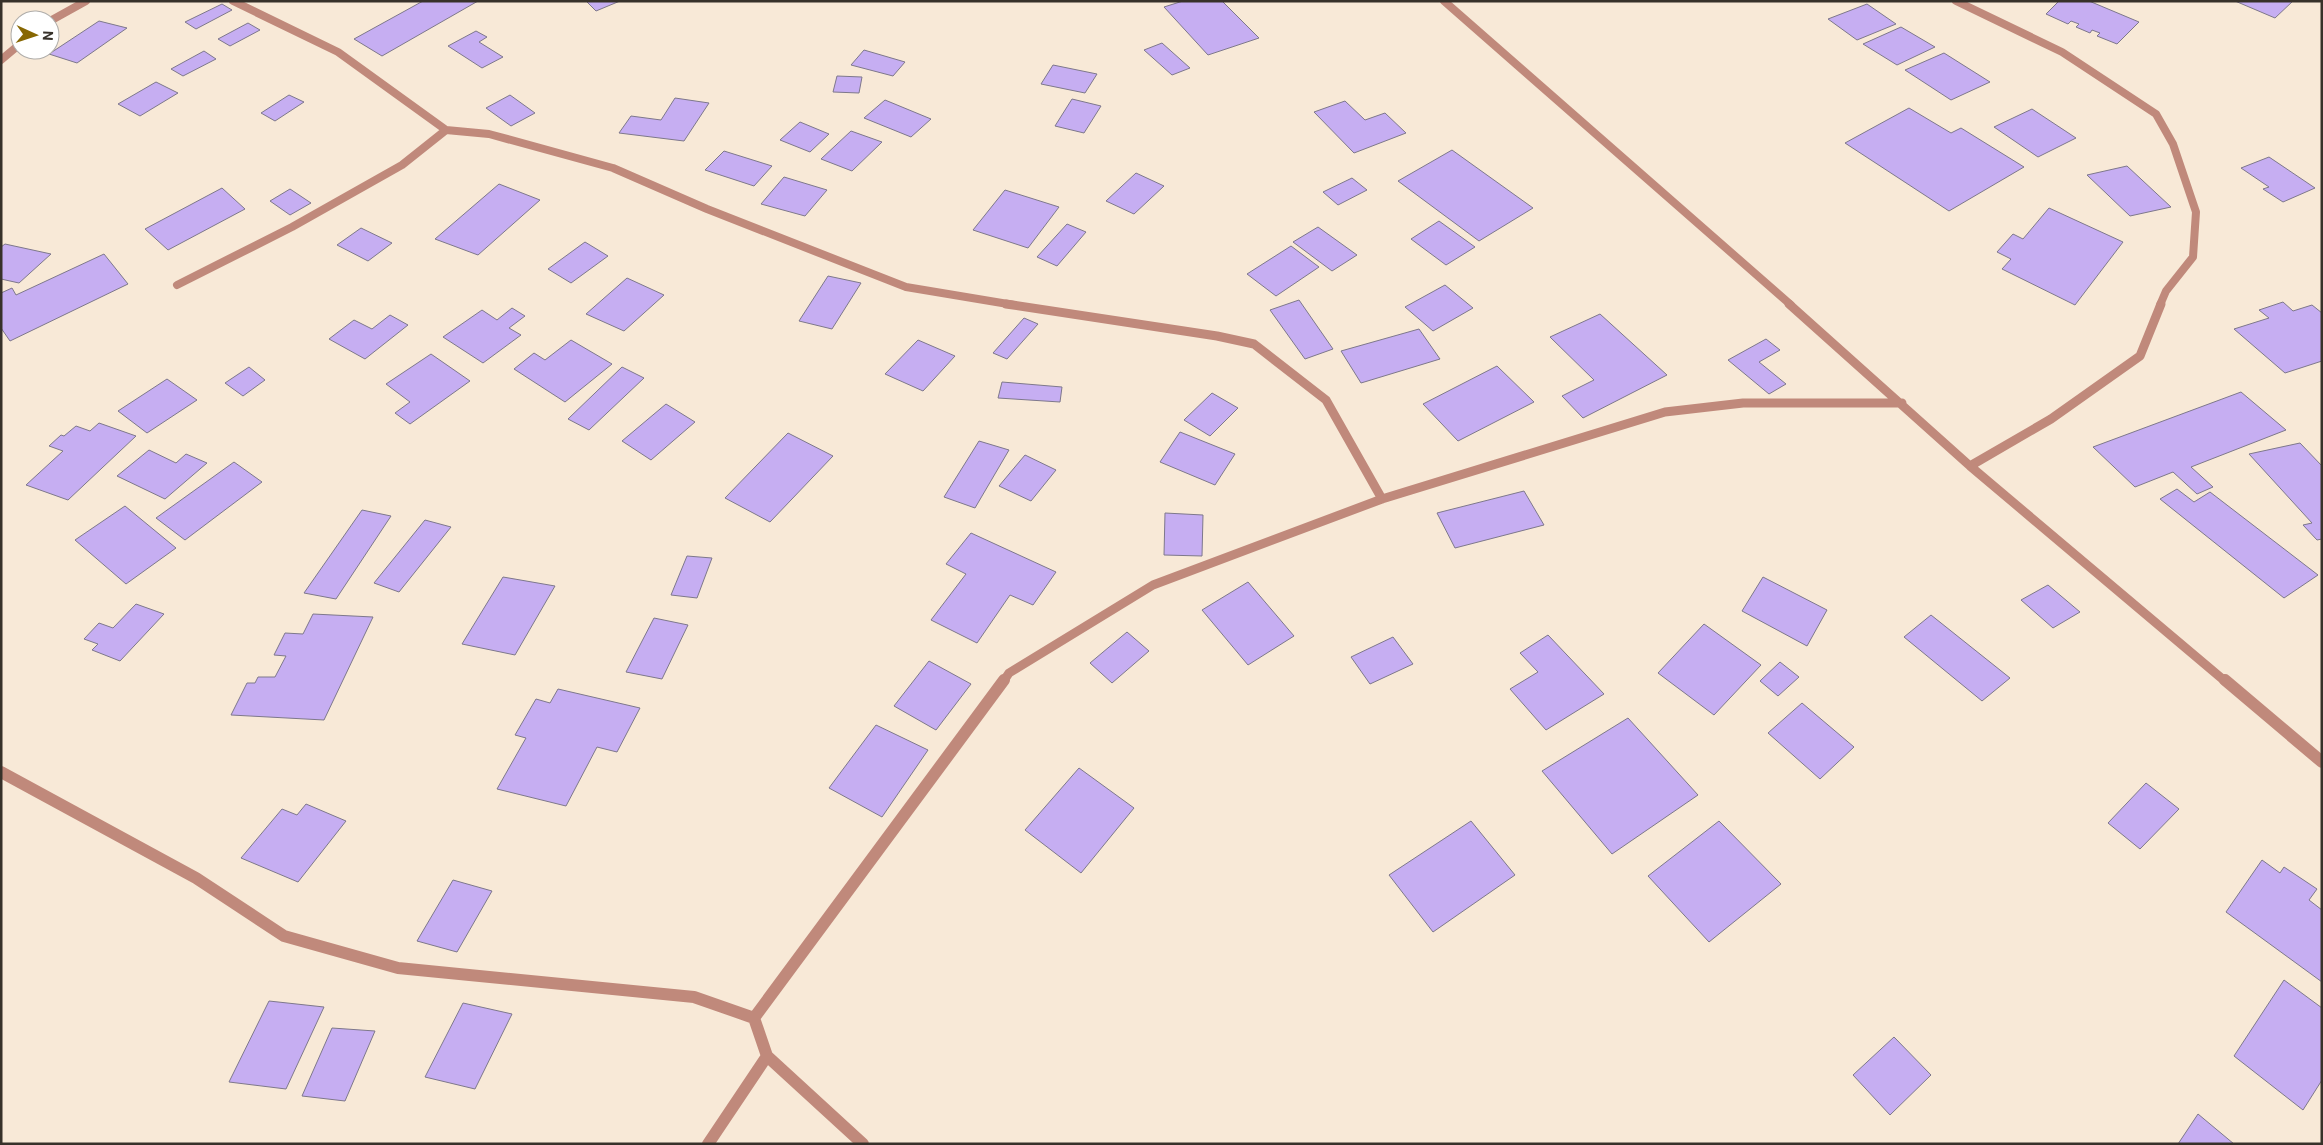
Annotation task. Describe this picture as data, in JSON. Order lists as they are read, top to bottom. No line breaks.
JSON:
{"north":"right"}
